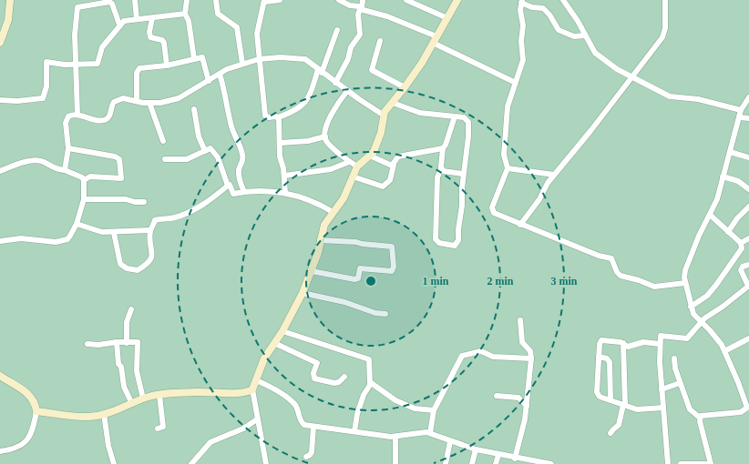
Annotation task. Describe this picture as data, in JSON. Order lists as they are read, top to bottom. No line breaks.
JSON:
{"rings":["1 min","2 min","3 min"]}
